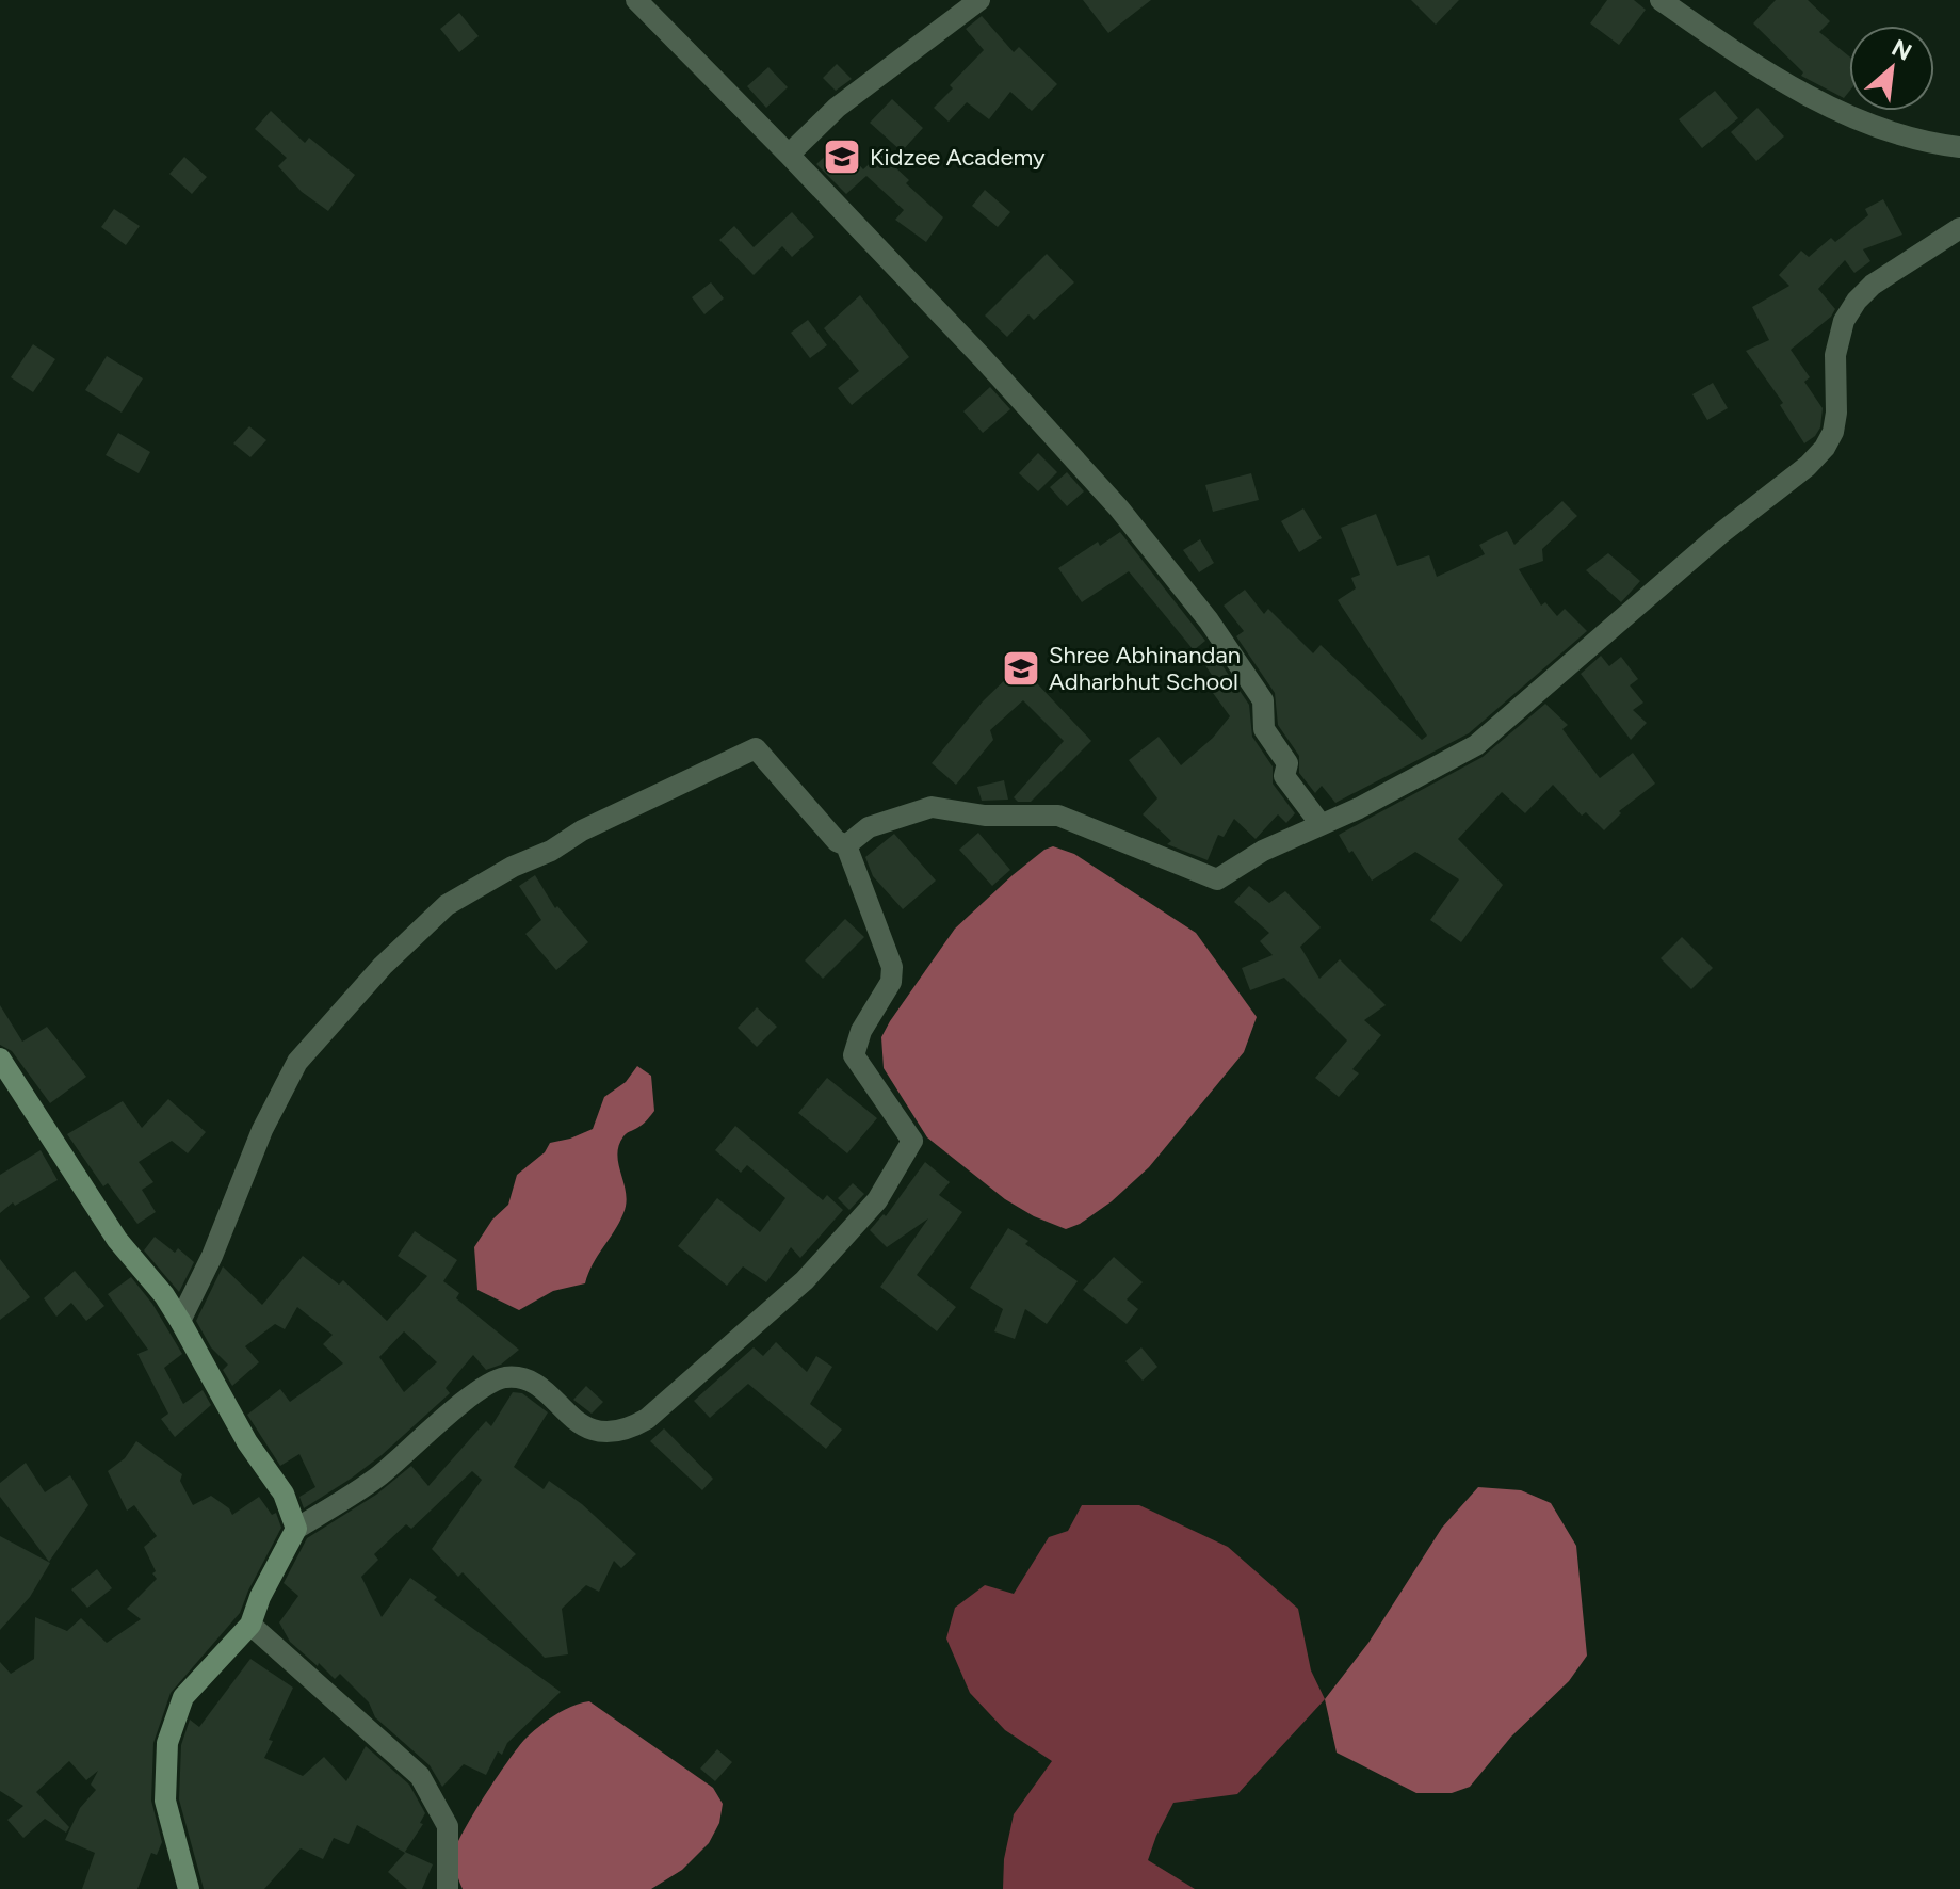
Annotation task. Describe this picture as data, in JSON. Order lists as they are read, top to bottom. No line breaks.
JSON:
{"places":{"school or university":["Kidzee Academy","Shree Abhinandan Adharbhut School"]},"north":"top right"}
